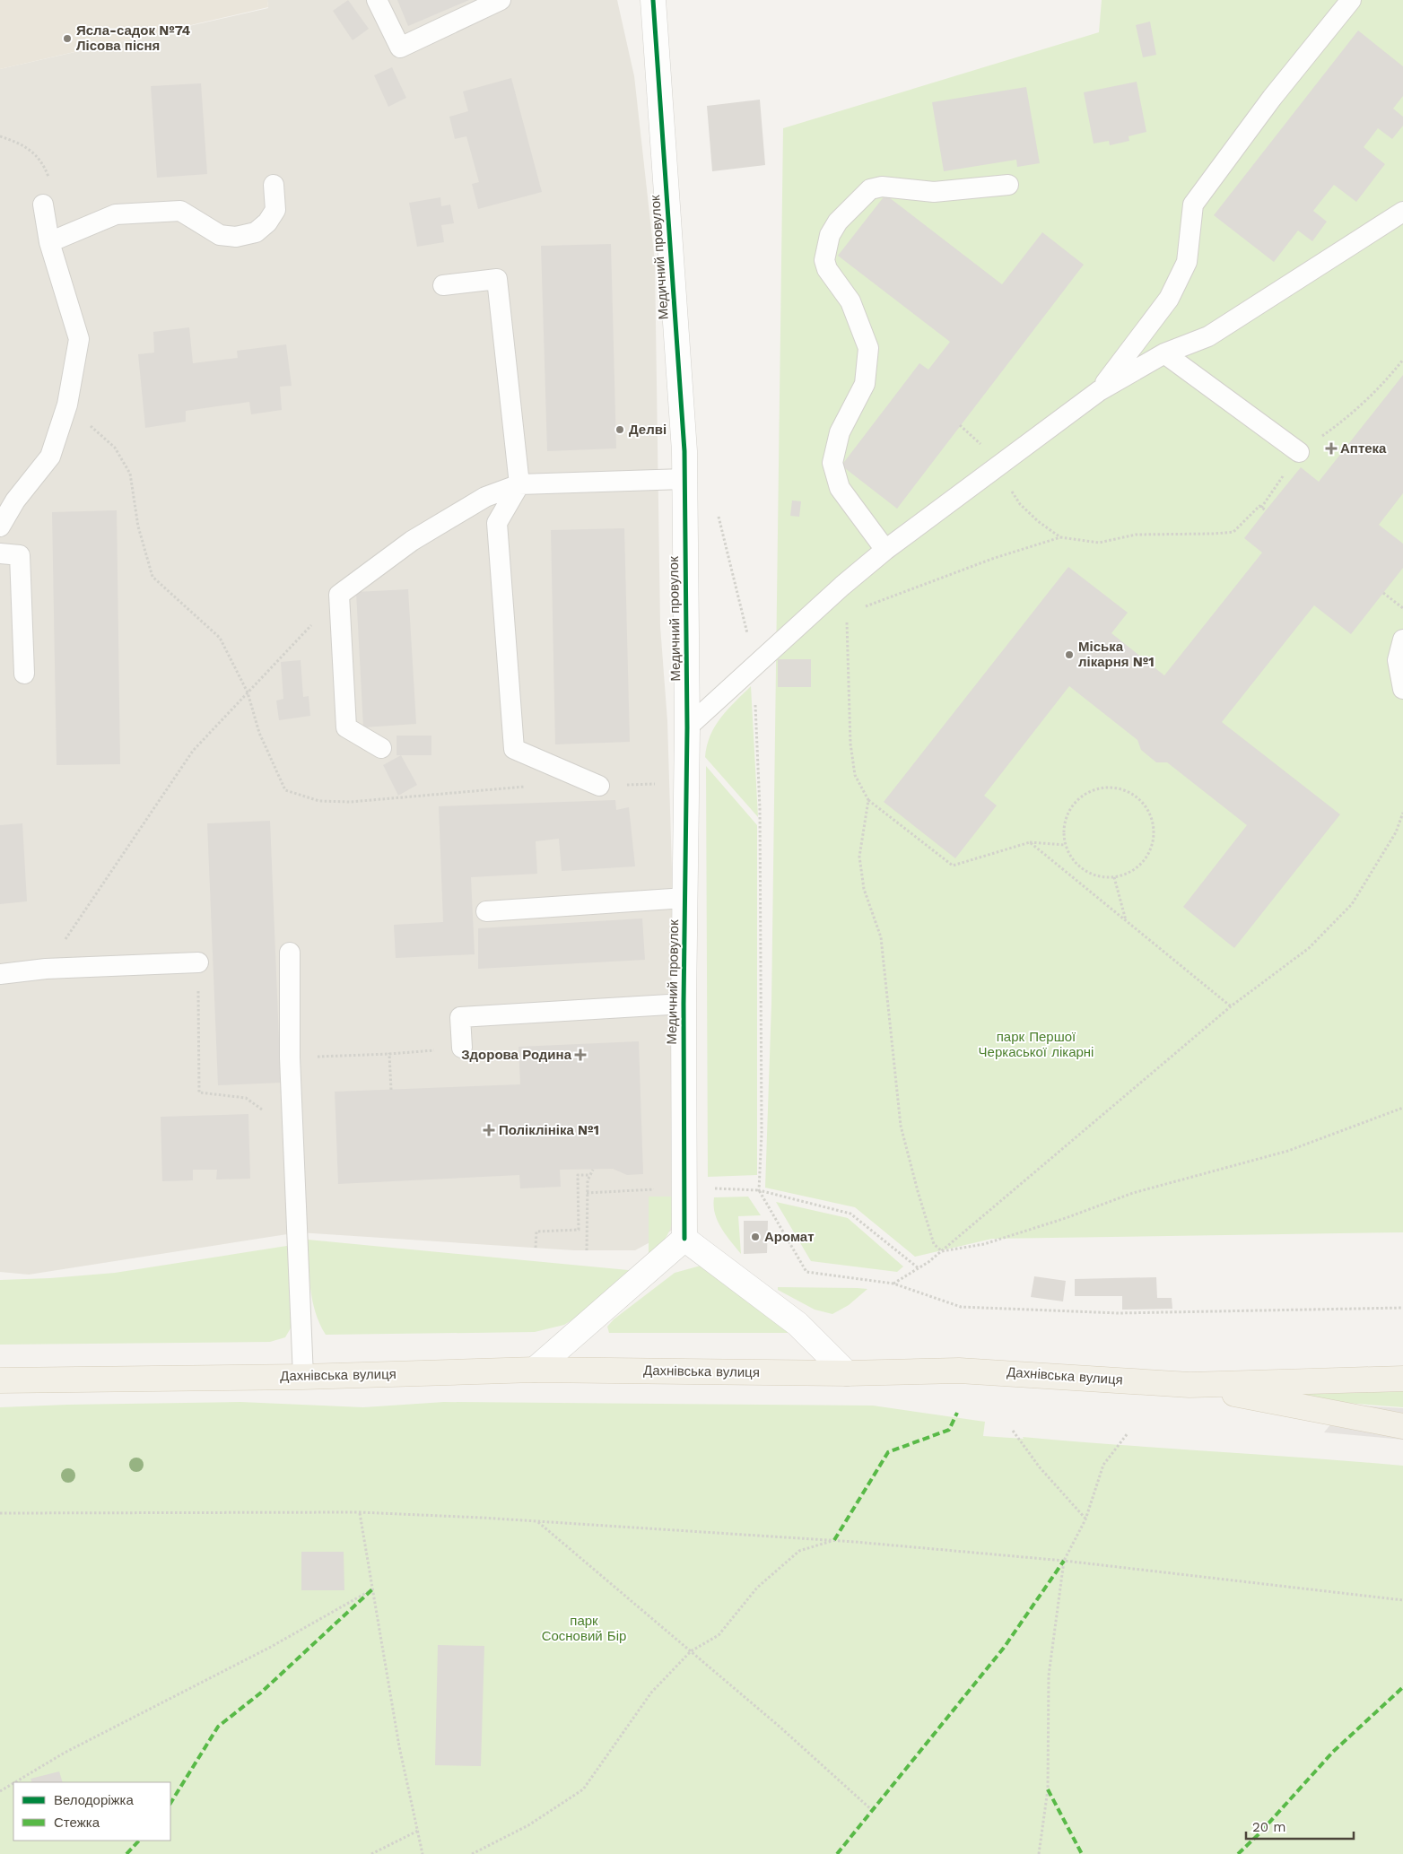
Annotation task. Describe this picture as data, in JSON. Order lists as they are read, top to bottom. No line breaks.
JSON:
{"streets":{"main road":["Дахнівська вулиця"],"street":["Медичний провулок"]},"parks":["парк Першої Черкаської лікарні","парк Сосновий Бір"],"places":{"other":["Ясла-садок №74 Лісова пісня","Делві","Міська лікарня №1","Аромат"],"health":["Аптека","Здорова Родина","Поліклініка №1"]},"legend":["Велодоріжка","Стежка"],"scale_bar":"20 m"}
